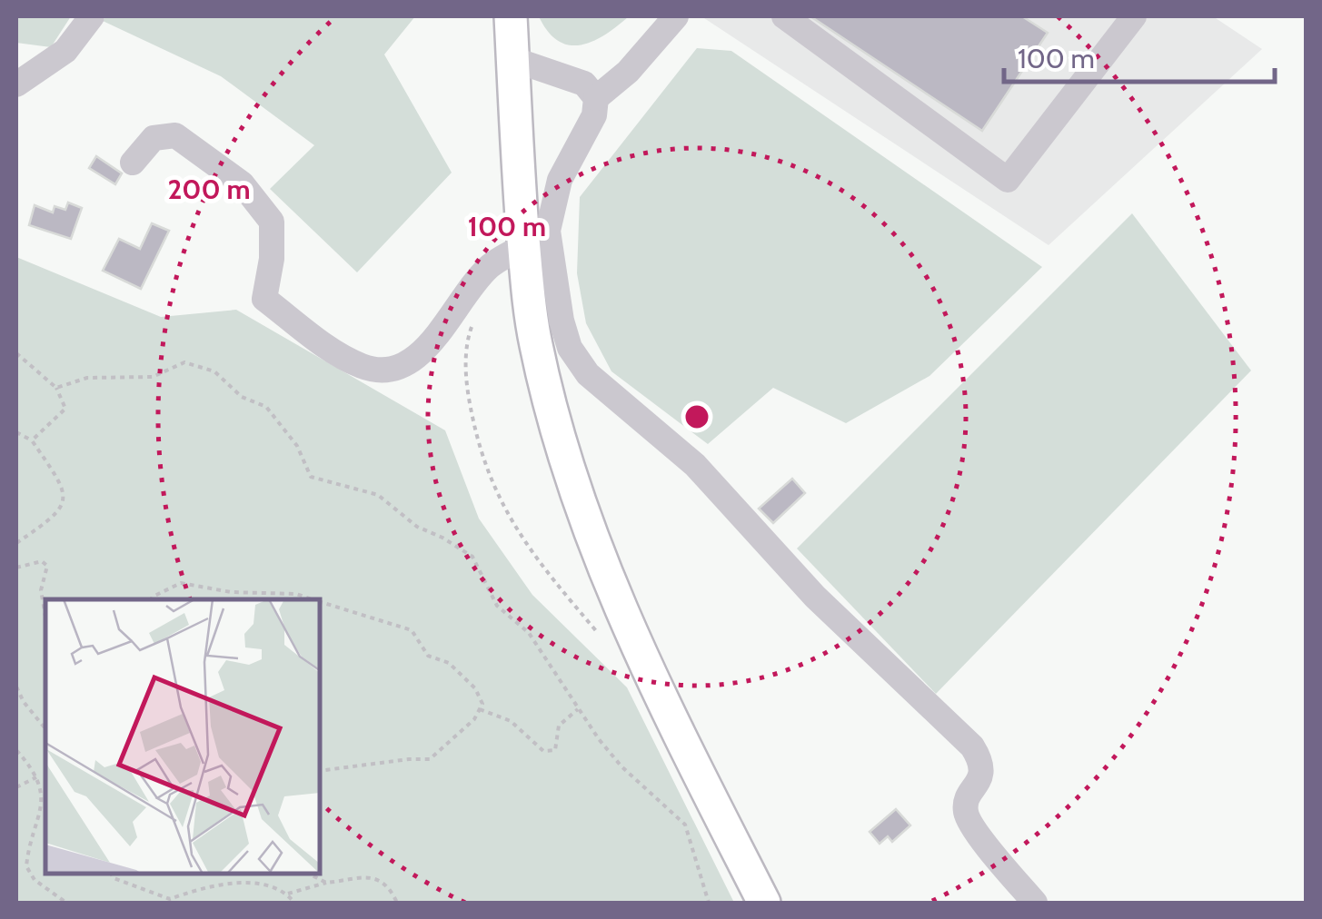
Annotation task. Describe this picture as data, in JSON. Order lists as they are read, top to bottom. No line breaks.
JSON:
{"scale_bar":"100 m","rings":["200 m","100 m"]}
